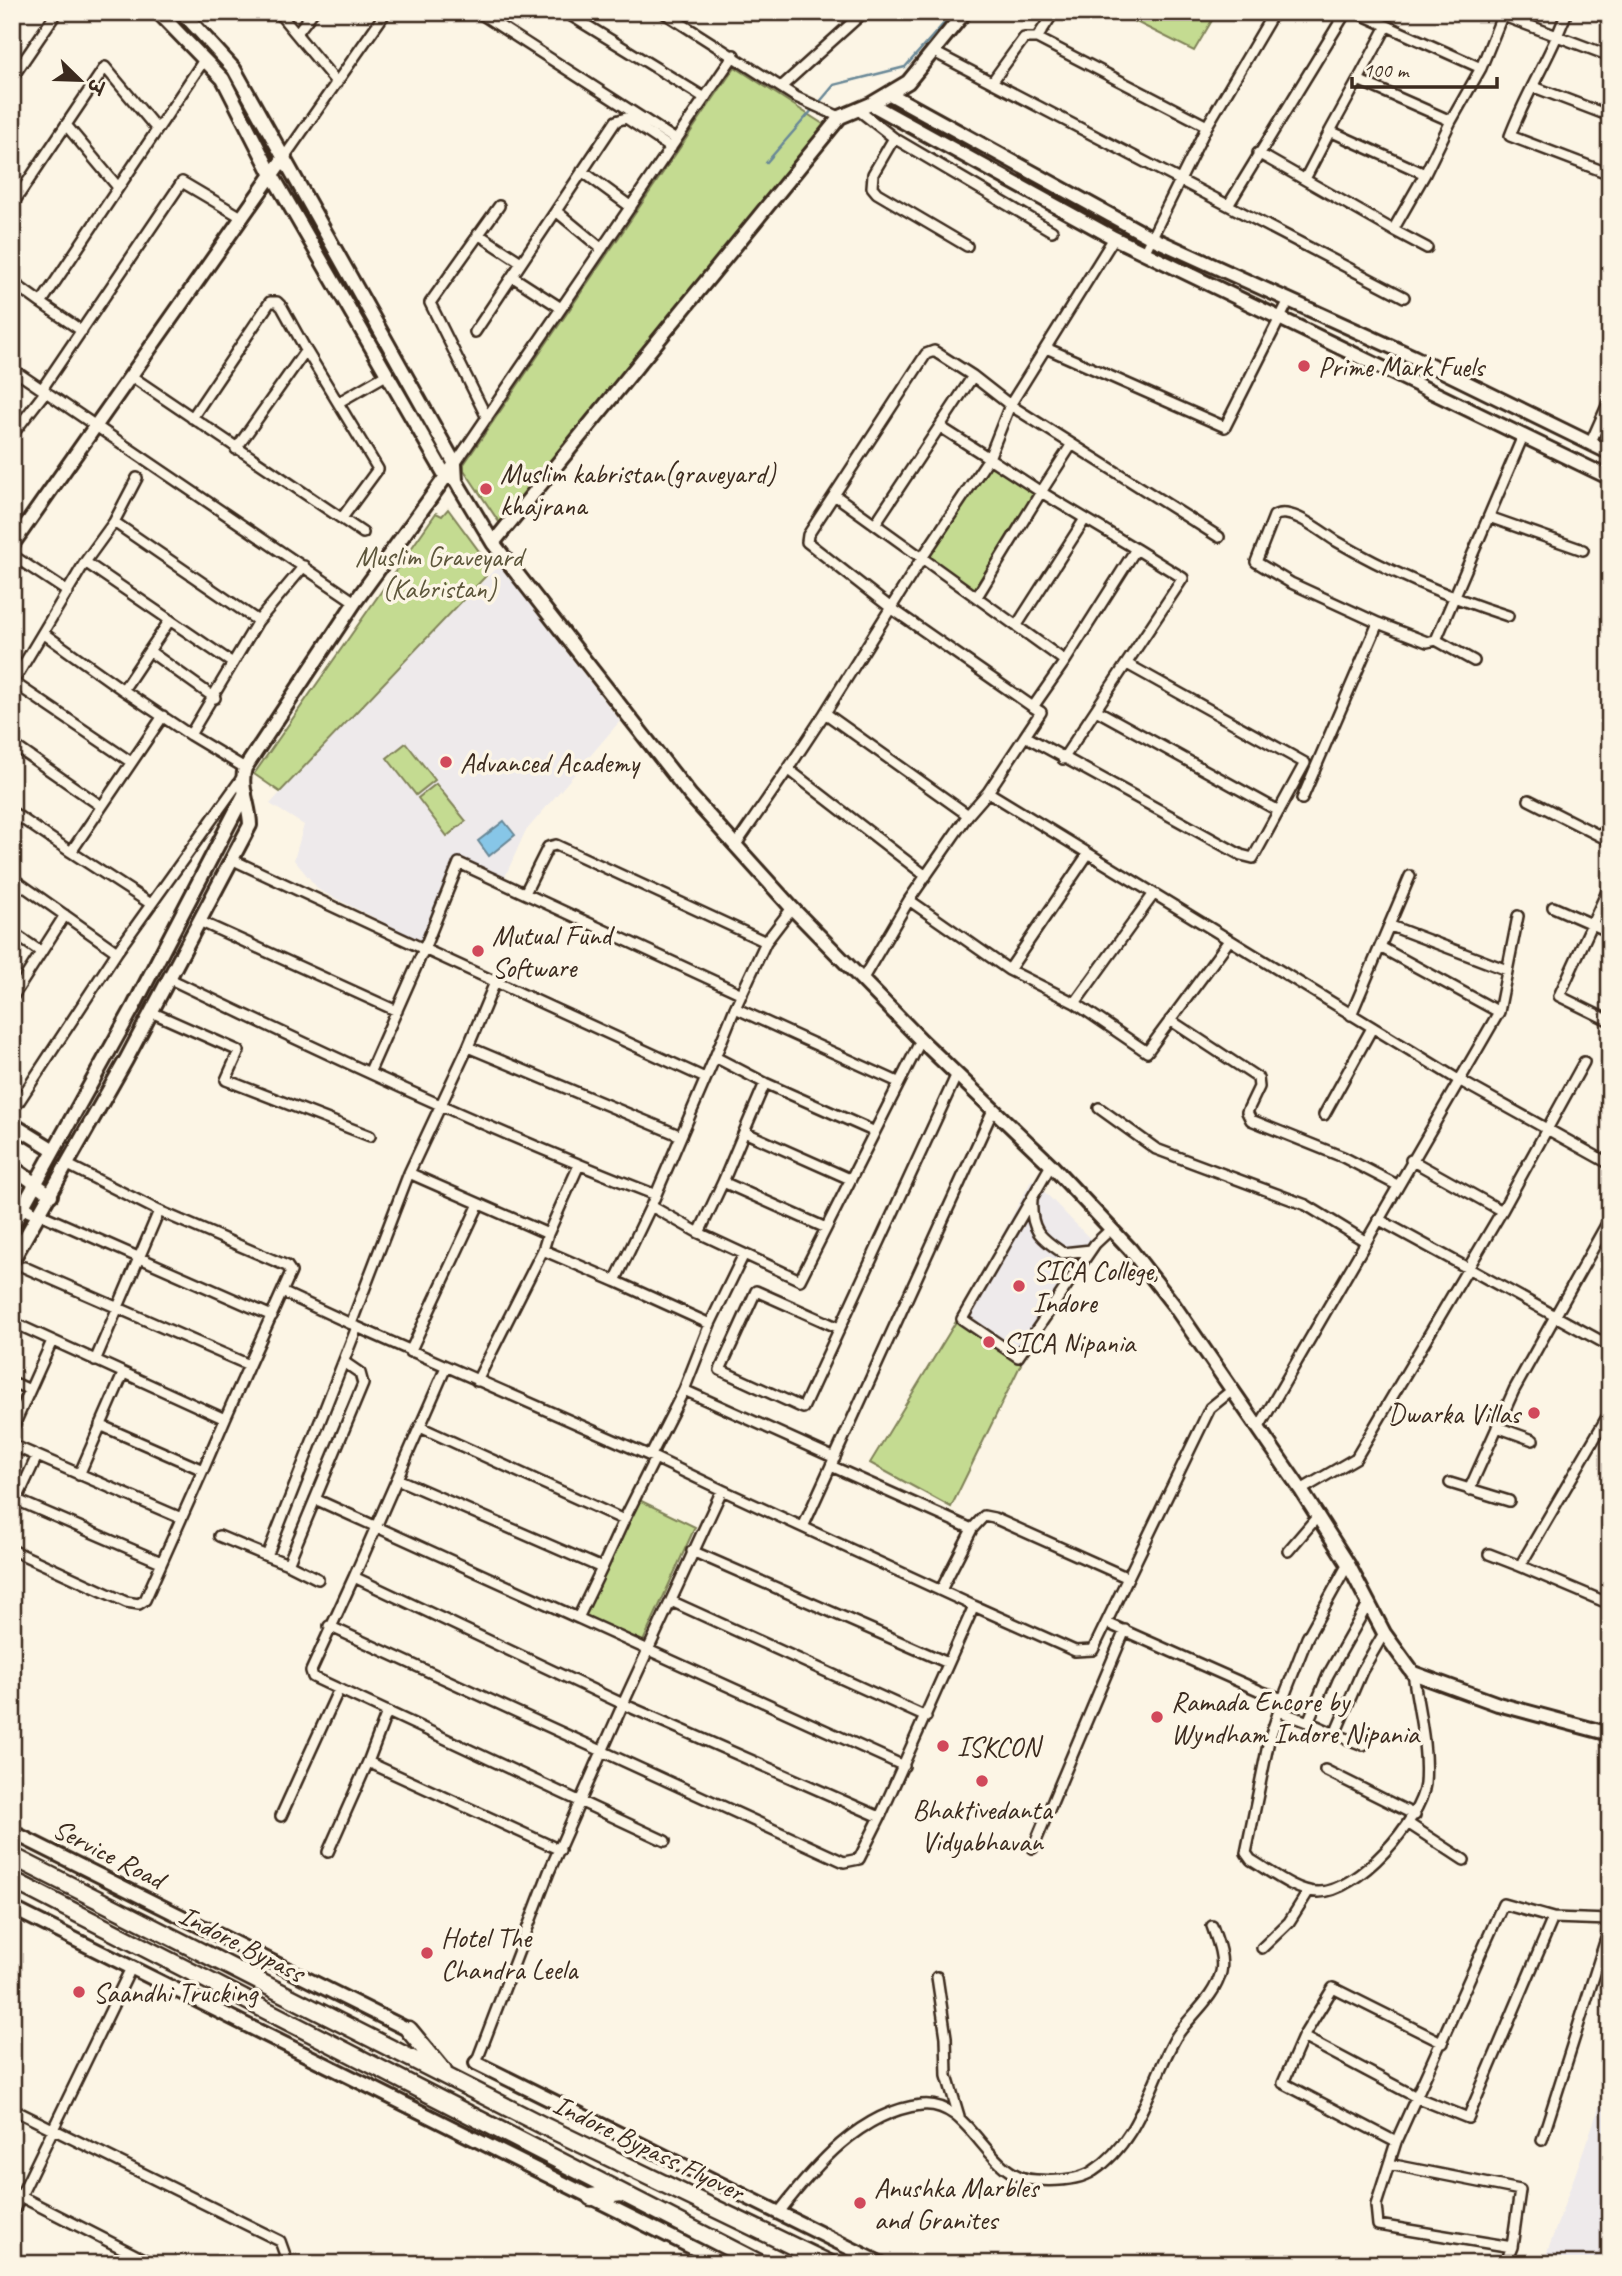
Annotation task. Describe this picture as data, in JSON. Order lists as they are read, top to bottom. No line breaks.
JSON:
{"streets":{"highway":["Indore Bypass","Indore Bypass Flyover"],"street":["Service Road"]},"crossings":[["Indore Bypass","Indore Bypass Flyover"]],"parks":["Muslim Graveyard (Kabristan)"],"places":["Prime Mark Fuels","Muslim kabristan(graveyard) khajrana","Advanced Academy","Mutual Fund Software","SICA College, Indore","SICA Nipania","Dwarka Villas","Ramada Encore by Wyndham Indore Nipania","ISKCON","Bhaktivedanta Vidyabhavan","Hotel The Chandra Leela","Saandhi Trucking","Anushka Marbles and Granites"],"scale_bar":"100 m","north":"bottom right"}
